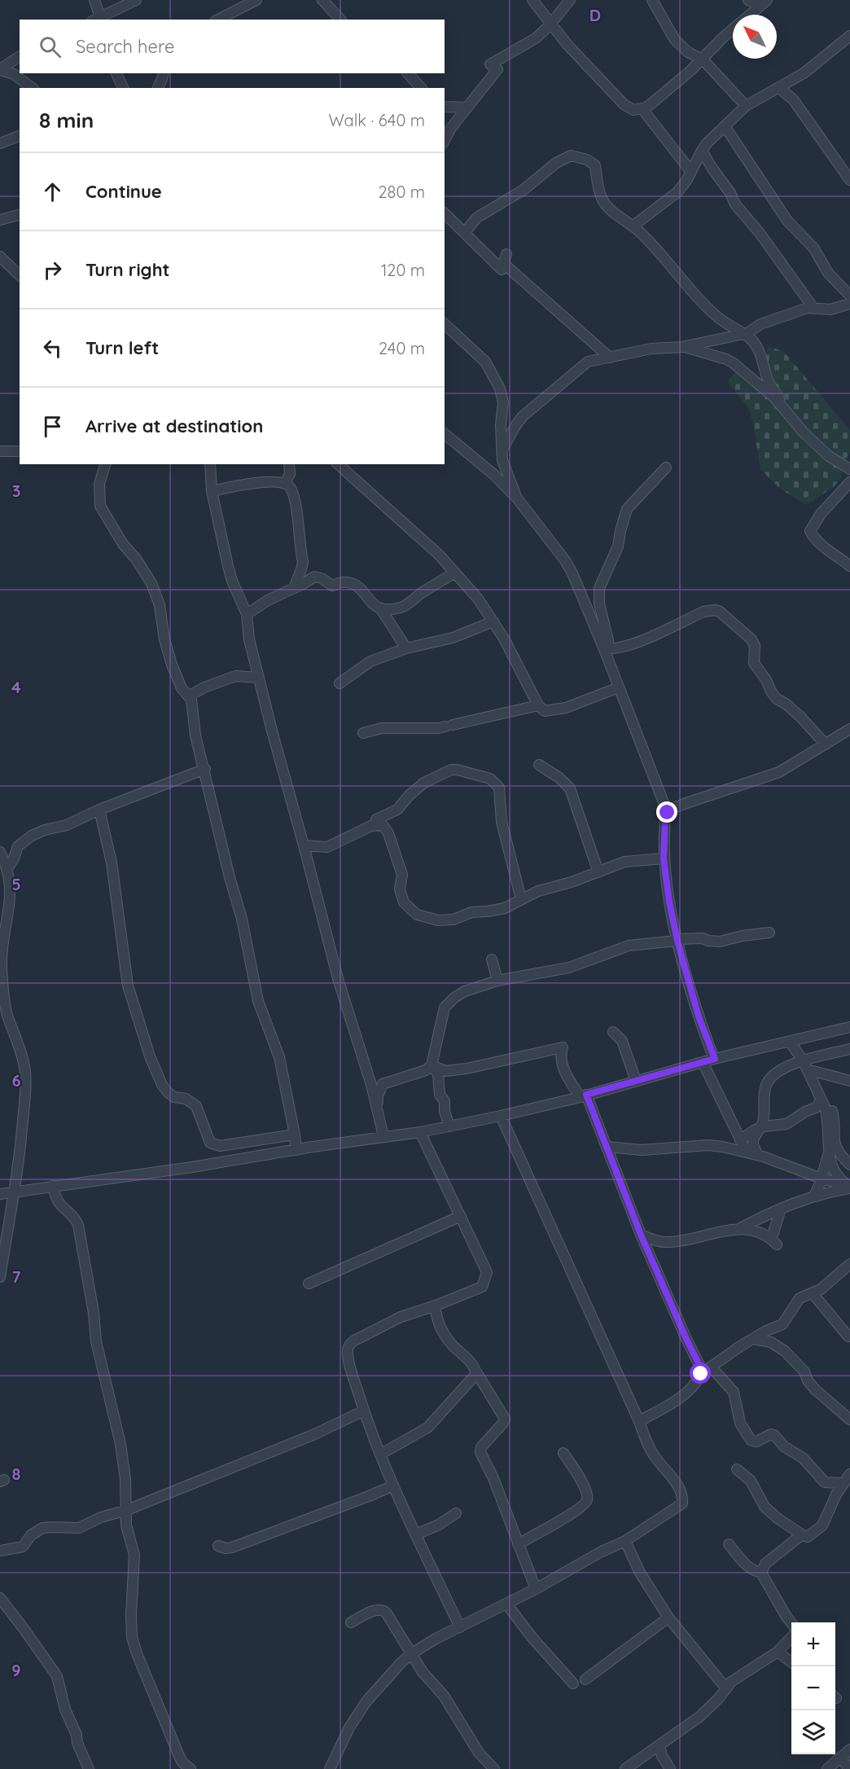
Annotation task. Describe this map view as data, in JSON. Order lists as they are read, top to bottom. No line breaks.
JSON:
{"north":"top left","page":{"search":"Search here","heading":["8 min","Walk · 640 m"],"list":[["Continue","280 m"],["Turn right","120 m"],["Turn left","240 m"],"Arrive at destination"],"map_buttons":["+","−"]},"grid":{"columns":["D"],"rows":["3","4","5","6","7","8","9"]}}
